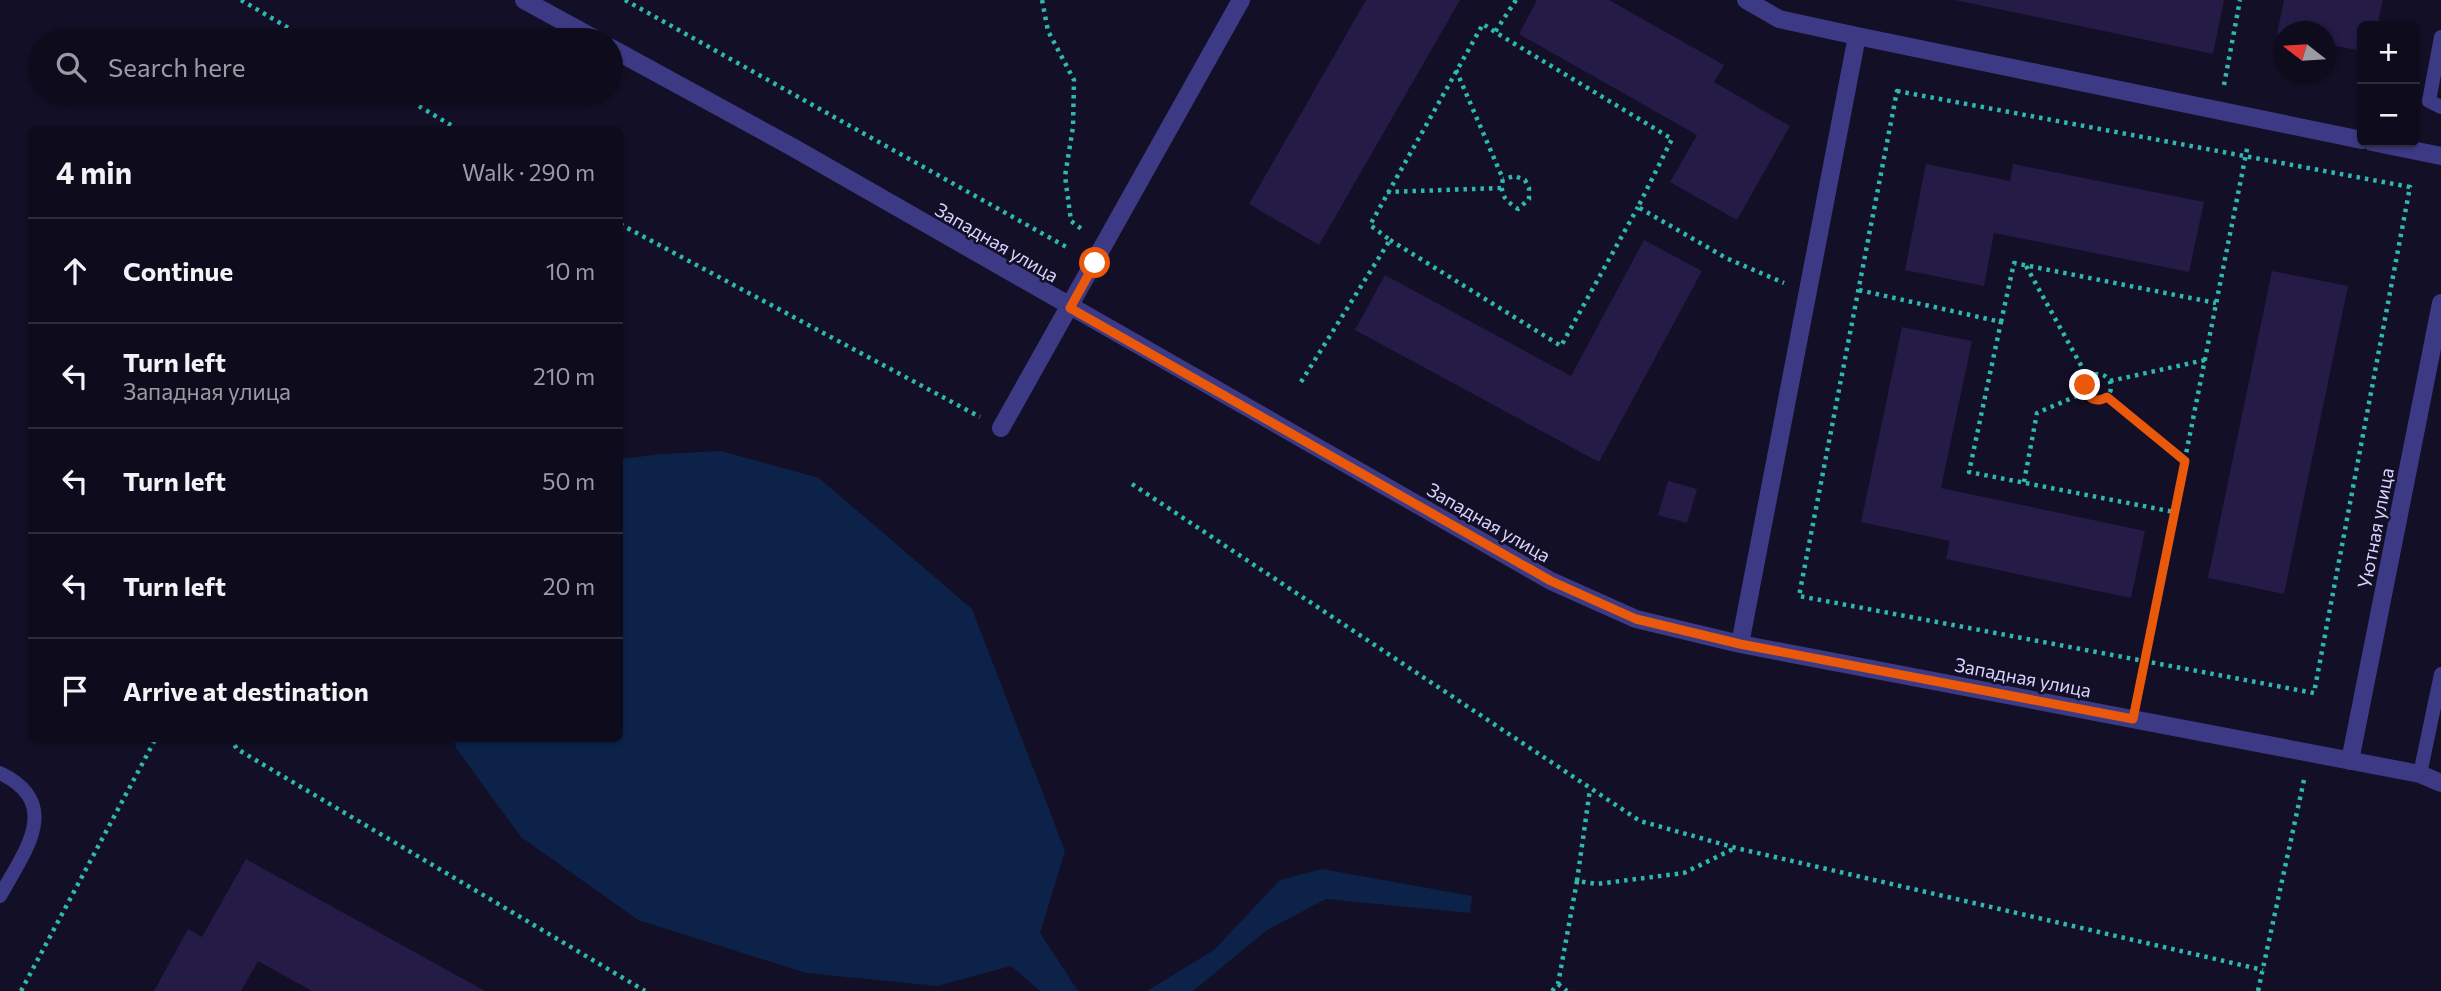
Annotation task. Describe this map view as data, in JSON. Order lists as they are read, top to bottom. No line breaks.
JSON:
{"streets":{"street":["Западная улица","Уютная улица"]},"crossings":[["Западная улица","Уютная улица"]],"north":"left","page":{"map_buttons":["+","−"],"search":"Search here","heading":["4 min","Walk · 290 m"],"list":[["Continue","10 m"],["Turn left","Западная улица","210 m"],["Turn left","50 m"],["Turn left","20 m"],"Arrive at destination"]}}
